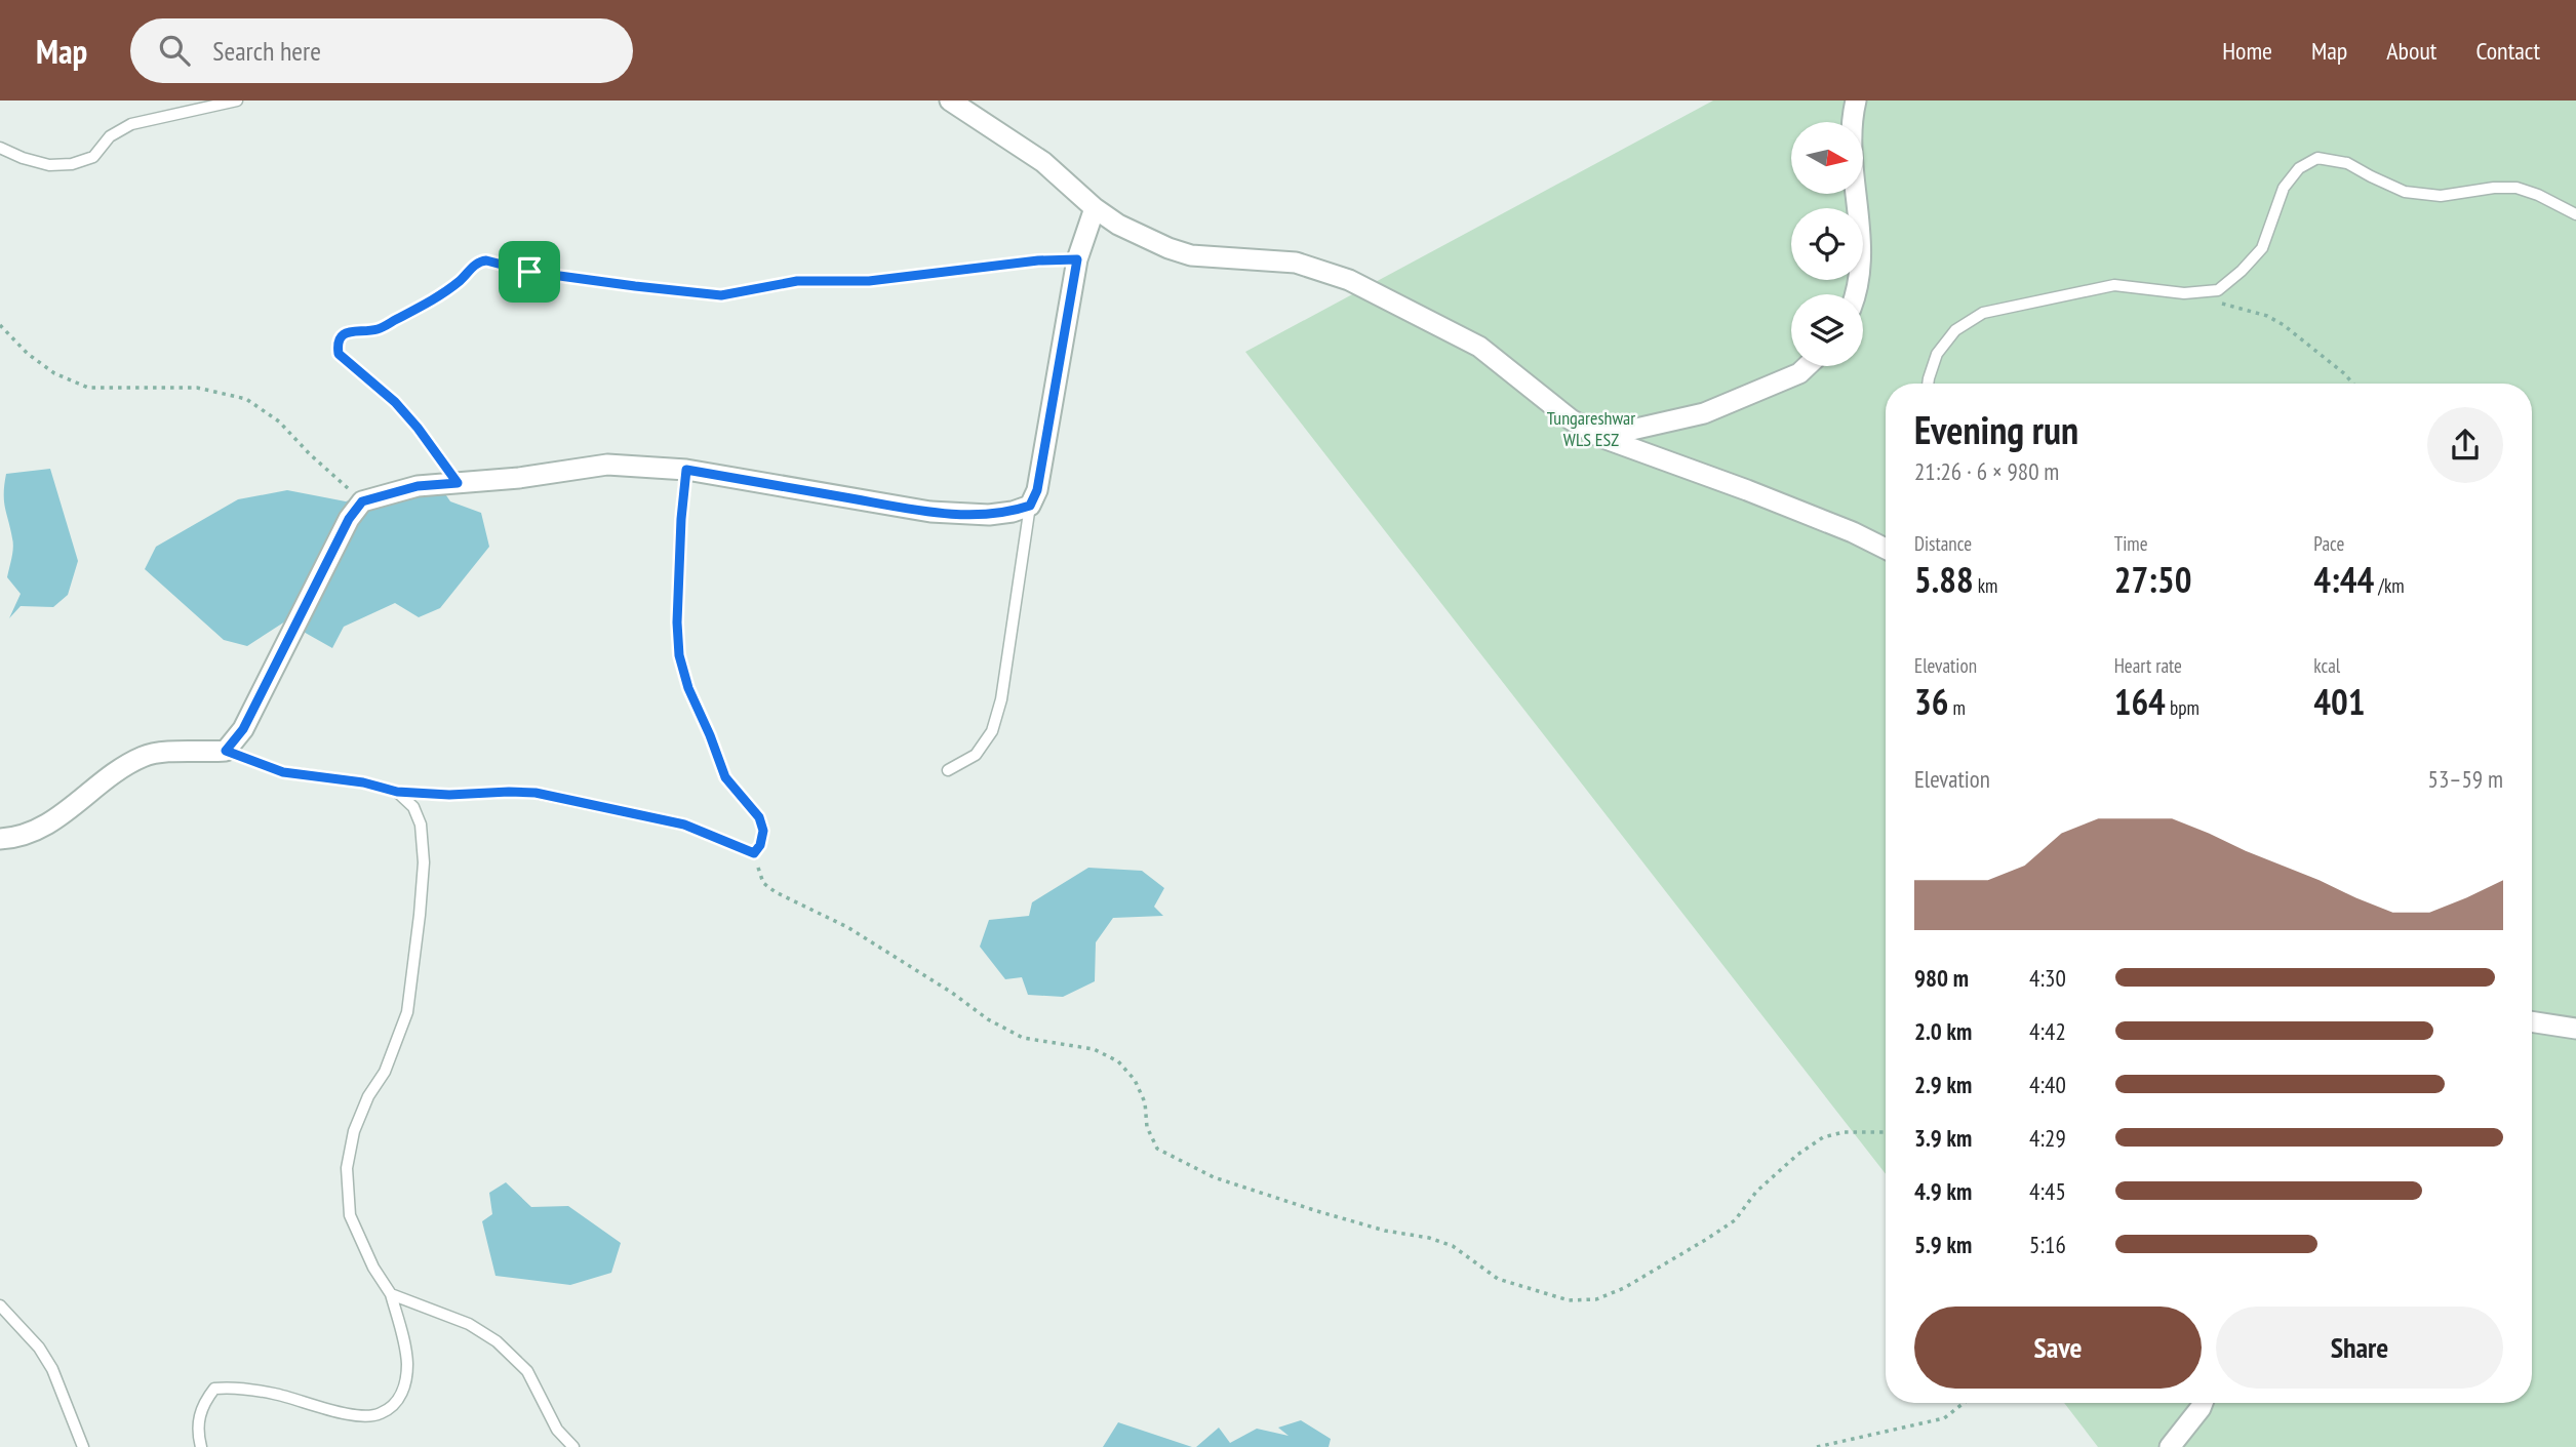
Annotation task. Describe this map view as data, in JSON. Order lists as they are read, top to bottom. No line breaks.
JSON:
{"parks":["Tungareshwar WLS ESZ"],"north":"right","page":{"header":"Map","search":"Search here","nav":["Home","Map","About","Contact"],"heading":["Evening run","21:26 · 6 × 980 m"],"stats":[["Distance","5.88 km"],["Time","27:50"],["Pace","4:44 /km"],["Elevation","36 m"],["Heart rate","164 bpm"],["kcal","401"]],"chart":["Elevation","53–59 m"],"list":[{"name":"980 m","note":"4:30"},{"name":"2.0 km","note":"4:42"},{"name":"2.9 km","note":"4:40"},{"name":"3.9 km","note":"4:29"},{"name":"4.9 km","note":"4:45"},{"name":"5.9 km","note":"5:16"}],"buttons":["Save","Share"]}}
